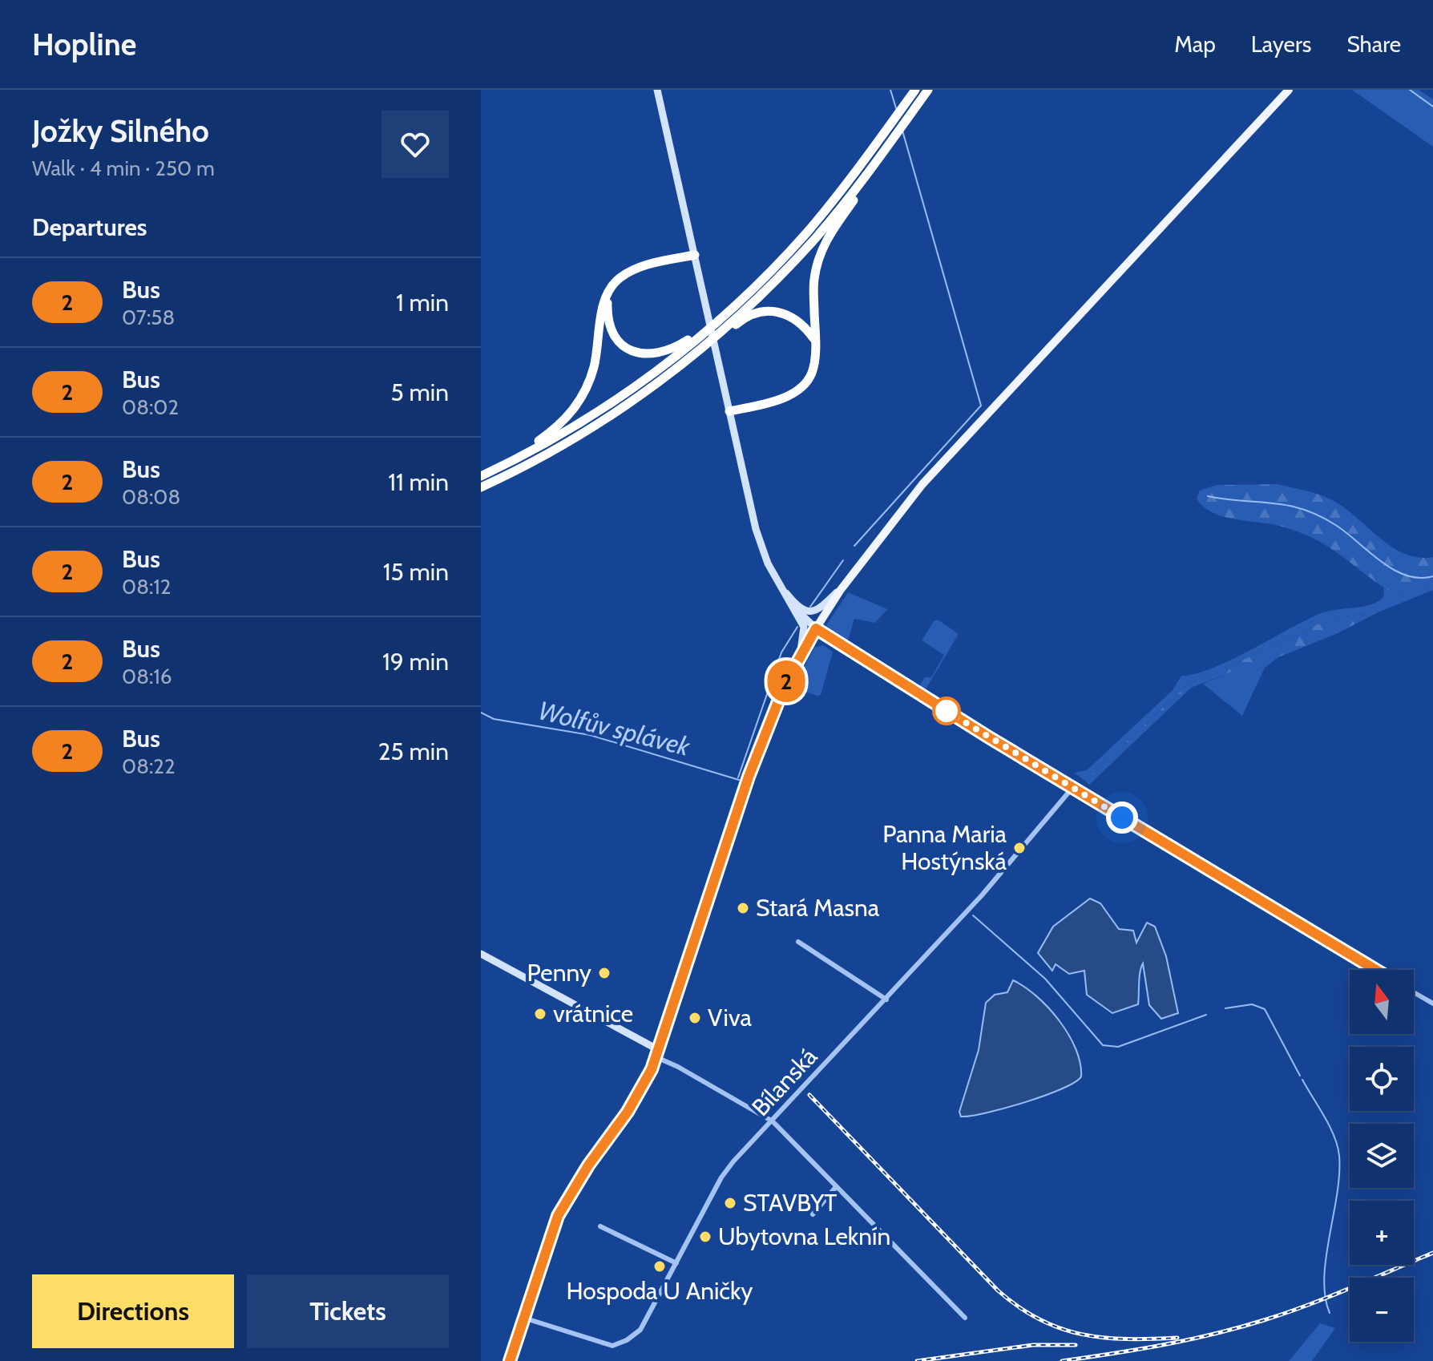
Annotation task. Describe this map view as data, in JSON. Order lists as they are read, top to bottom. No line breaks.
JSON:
{"streets":{"street":["Bílanská"]},"water":["Wolfův splávek"],"places":["Panna Maria Hostýnská","Stará Masna","Penny","vrátnice","Viva","STAVBYT","Ubytovna Leknín","Hospoda U Aničky"],"lines":["bus line 2"],"north":"top","page":{"header":"Hopline","nav":["Map","Layers","Share"],"heading":[["Jožky Silného","Walk · 4 min · 250 m"],"Departures"],"on_map":"2","list":[{"mark":"2","name":"Bus","note":"07:58","value":"1 min"},{"mark":"2","name":"Bus","note":"08:02","value":"5 min"},{"mark":"2","name":"Bus","note":"08:08","value":"11 min"},{"mark":"2","name":"Bus","note":"08:12","value":"15 min"},{"mark":"2","name":"Bus","note":"08:16","value":"19 min"},{"mark":"2","name":"Bus","note":"08:22","value":"25 min"}],"map_buttons":["+","−"],"buttons":["Directions","Tickets"]}}
